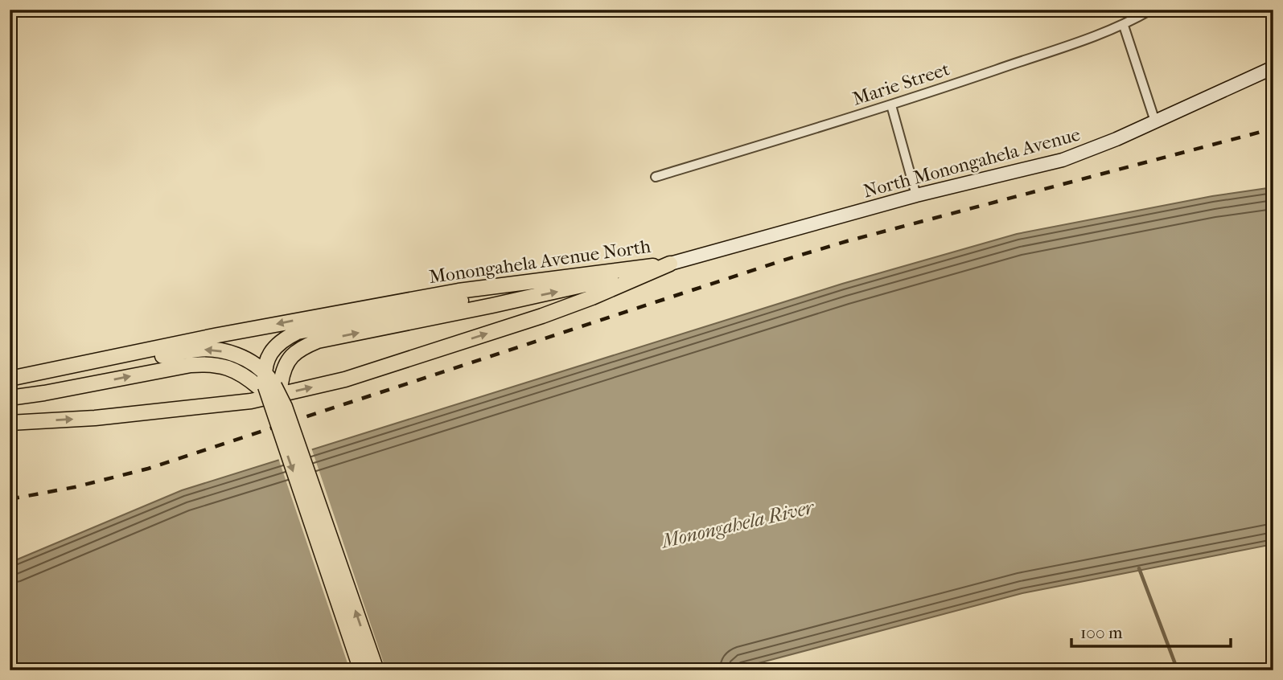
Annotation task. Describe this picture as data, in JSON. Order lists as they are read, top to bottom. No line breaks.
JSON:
{"streets":{"main road":["North Monongahela Avenue","Monongahela Avenue North"],"street":["Marie Street"]},"crossings":[["North Monongahela Avenue","Monongahela Avenue North"]],"water":["Monongahela River"],"scale_bar":"100 m"}
